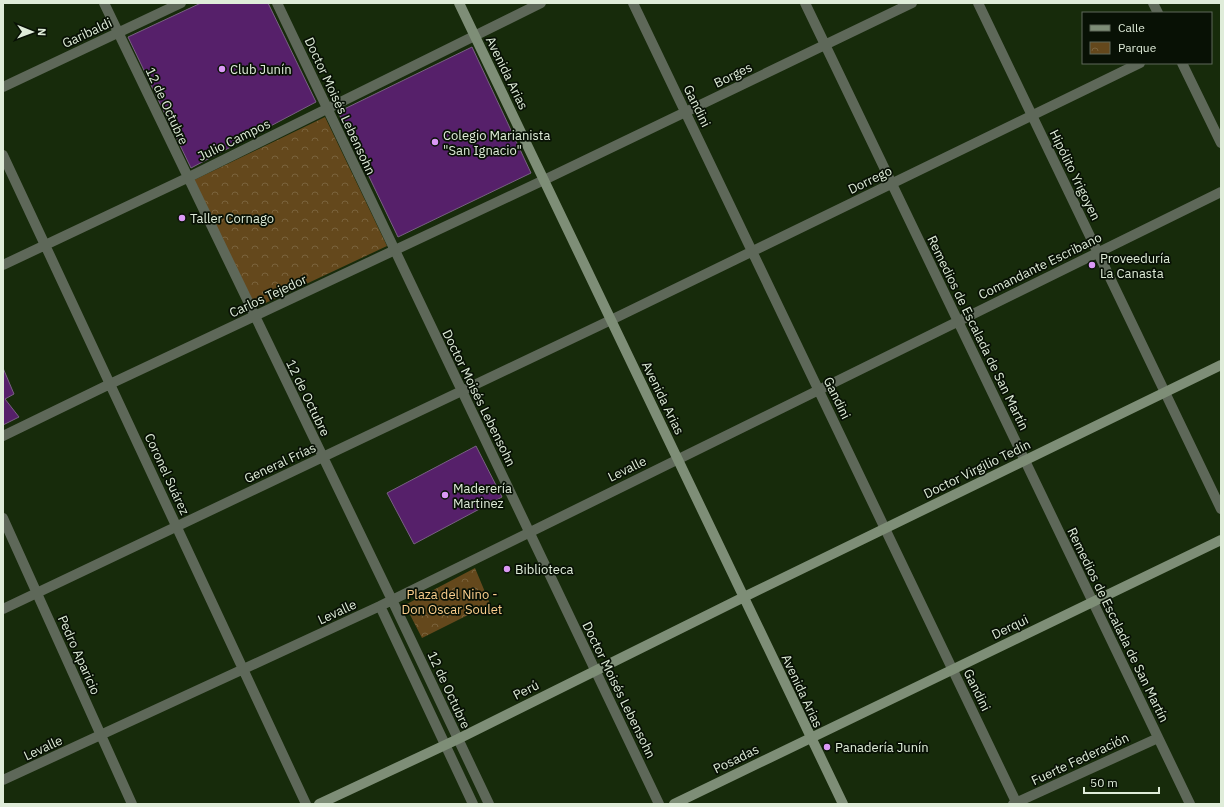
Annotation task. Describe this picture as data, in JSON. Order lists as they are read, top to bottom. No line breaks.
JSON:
{"streets":{"main road":["Avenida Arias","Doctor Virgilio Tedín","Derqui","Perú","Posadas"],"street":["Garibaldi","Borges","12 de Octubre","Doctor Moisés Lebensohn","Gandini","Julio Campos","Hipólito Yrigoyen","Dorrego","Comandante Escribano","Carlos Tejedor","Remedios de Escalada de San Martín","General Frías","Levalle","Coronel Suárez","Pedro Aparicio","Fuerte Federación"]},"crossings":[["Garibaldi","12 de Octubre"],["Avenida Arias","Borges"],["Avenida Arias","Julio Campos"],["Avenida Arias","Dorrego"],["Avenida Arias","Comandante Escribano"],["Avenida Arias","Carlos Tejedor"],["Avenida Arias","General Frías"],["Avenida Arias","Levalle"],["Avenida Arias","Doctor Virgilio Tedín"],["Avenida Arias","Derqui"],["Avenida Arias","Perú"],["Avenida Arias","Posadas"],["Borges","Gandini"],["Borges","Carlos Tejedor"],["Borges","Remedios de Escalada de San Martín"],["12 de Octubre","Julio Campos"],["12 de Octubre","Carlos Tejedor"],["12 de Octubre","General Frías"],["12 de Octubre","Levalle"],["12 de Octubre","Perú"],["Doctor Moisés Lebensohn","Julio Campos"],["Doctor Moisés Lebensohn","Carlos Tejedor"],["Doctor Moisés Lebensohn","General Frías"],["Doctor Moisés Lebensohn","Levalle"],["Doctor Moisés Lebensohn","Perú"],["Gandini","Dorrego"],["Gandini","Comandante Escribano"],["Gandini","Doctor Virgilio Tedín"],["Gandini","Derqui"],["Gandini","Fuerte Federación"],["Julio Campos","Coronel Suárez"],["Hipólito Yrigoyen","Dorrego"],["Hipólito Yrigoyen","Comandante Escribano"],["Hipólito Yrigoyen","Doctor Virgilio Tedín"],["Dorrego","Remedios de Escalada de San Martín"],["Dorrego","General Frías"],["Comandante Escribano","Remedios de Escalada de San Martín"],["Comandante Escribano","Levalle"],["Carlos Tejedor","Coronel Suárez"],["Remedios de Escalada de San Martín","Doctor Virgilio Tedín"],["Remedios de Escalada de San Martín","Derqui"],["Remedios de Escalada de San Martín","Fuerte Federación"],["General Frías","Coronel Suárez"],["General Frías","Pedro Aparicio"],["Levalle","Coronel Suárez"],["Levalle","Pedro Aparicio"],["Doctor Virgilio Tedín","Perú"],["Derqui","Posadas"]],"parks":["Plaza del Nino - Don Oscar Soulet"],"places":["Club Junín","Colegio Marianista \"San Ignacio\"","Taller Cornago","Proveeduría La Canasta","Maderería Martinez","Biblioteca","Panadería Junín"],"legend":["Calle","Parque"],"scale_bar":"50 m","north":"right"}
